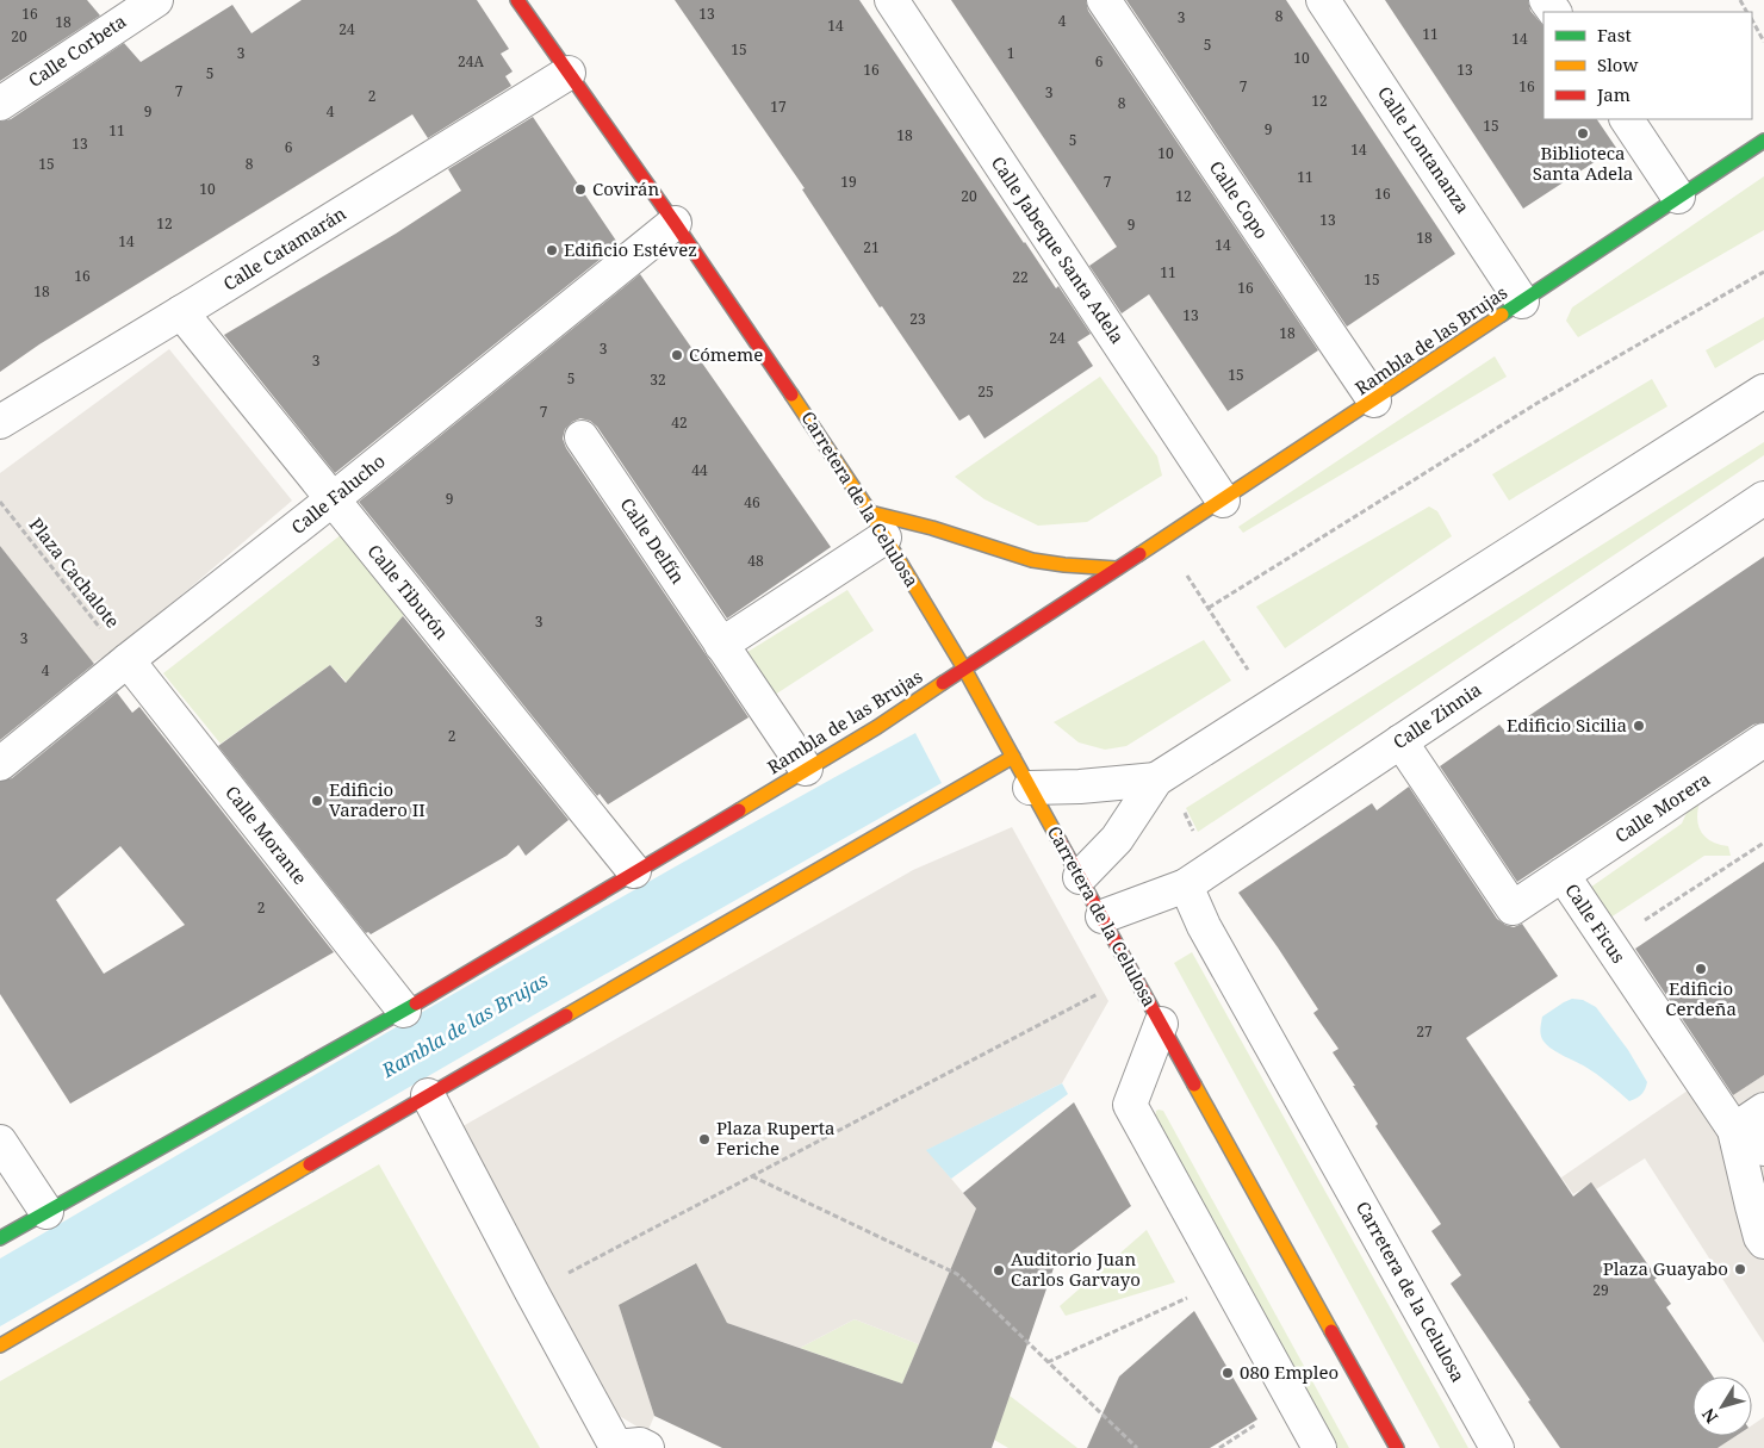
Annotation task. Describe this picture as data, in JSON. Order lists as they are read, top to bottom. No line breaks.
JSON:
{"streets":{"main road":["Rambla de las Brujas","Carretera de la Celulosa"],"street":["Calle Corbeta","Calle Lontananza","Calle Copo","Calle Catamarán","Calle Jabeque Santa Adela","Calle Falucho","Calle Delfín","Calle Tiburón","Calle Zinnia","Calle Morera","Calle Morante","Calle Ficus"],"path":["Plaza Cachalote"]},"crossings":[["Calle Lontananza","Rambla de las Brujas"],["Calle Copo","Rambla de las Brujas"],["Calle Catamarán","Carretera de la Celulosa"],["Calle Catamarán","Calle Tiburón"],["Calle Jabeque Santa Adela","Rambla de las Brujas"],["Rambla de las Brujas","Carretera de la Celulosa"],["Rambla de las Brujas","Calle Delfín"],["Rambla de las Brujas","Calle Tiburón"],["Rambla de las Brujas","Calle Morante"],["Calle Falucho","Carretera de la Celulosa"],["Calle Falucho","Plaza Cachalote"],["Calle Falucho","Calle Tiburón"],["Calle Falucho","Calle Morante"],["Carretera de la Celulosa","Calle Zinnia"],["Plaza Cachalote","Calle Morante"],["Calle Zinnia","Calle Ficus"],["Calle Morera","Calle Ficus"]],"water":["Rambla de las Brujas"],"places":["Biblioteca Santa Adela","Covirán","Edificio Estévez","Cómeme","Edificio Sicilia","Edificio Varadero II","Edificio Cerdeña","Plaza Ruperta Feriche","Plaza Guayabo","Auditorio Juan Carlos Garvayo","080 Empleo"],"house_numbers":["16","13","8","3","4","18","14","24","11","20","14","5","15","3","1","10","24A","6","16","13","5","7","16","7","3","2","12","8","17","9","4","15","9","11","18","5","13","6","14","10","15","8","11","19","7","10","16","20","12","13","12","9","18","14","14","21","11","16","22","15","16","18","13","23","18","24","3","3","15","5","32","25","7","42","44","9","46","48","3","3","4","2","2","27","29"],"legend":["Fast","Slow","Jam"],"north":"bottom left"}
